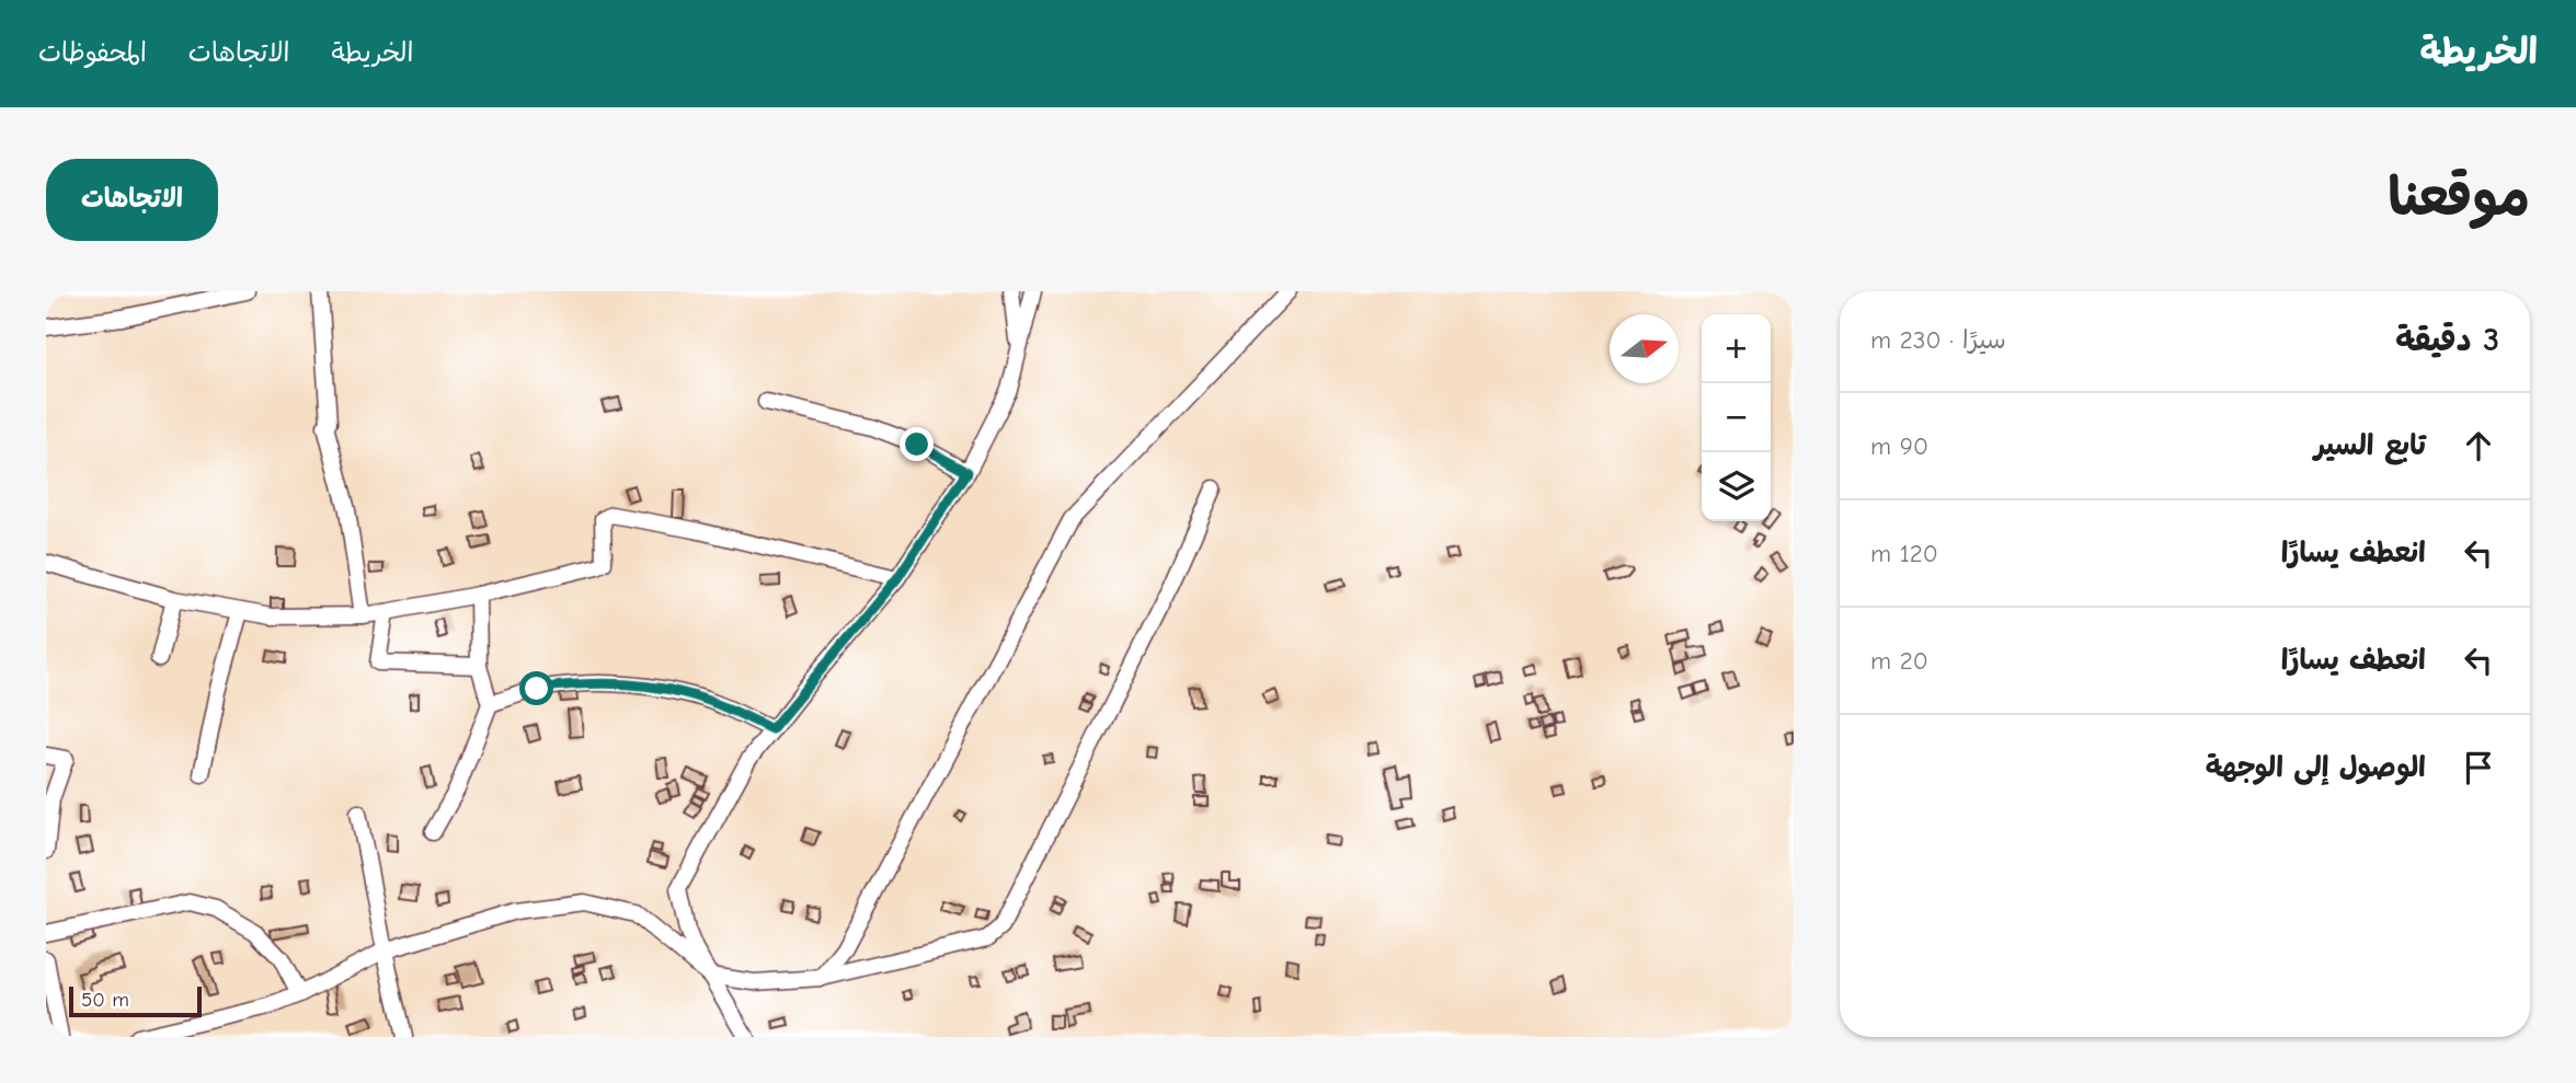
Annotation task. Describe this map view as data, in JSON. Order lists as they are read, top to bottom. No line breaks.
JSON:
{"scale_bar":"50 m","north":"right","page":{"header":"الخريطة","nav":["الخريطة","الاتجاهات","المحفوظات"],"title":"موقعنا","buttons":"الاتجاهات","heading":["3 دقيقة","سيرًا · 230 m"],"map_buttons":["+","−"],"list":[["تابع السير","90 m"],["انعطف يسارًا","120 m"],["انعطف يسارًا","20 m"],"الوصول إلى الوجهة"],"scale":"50 m"}}
